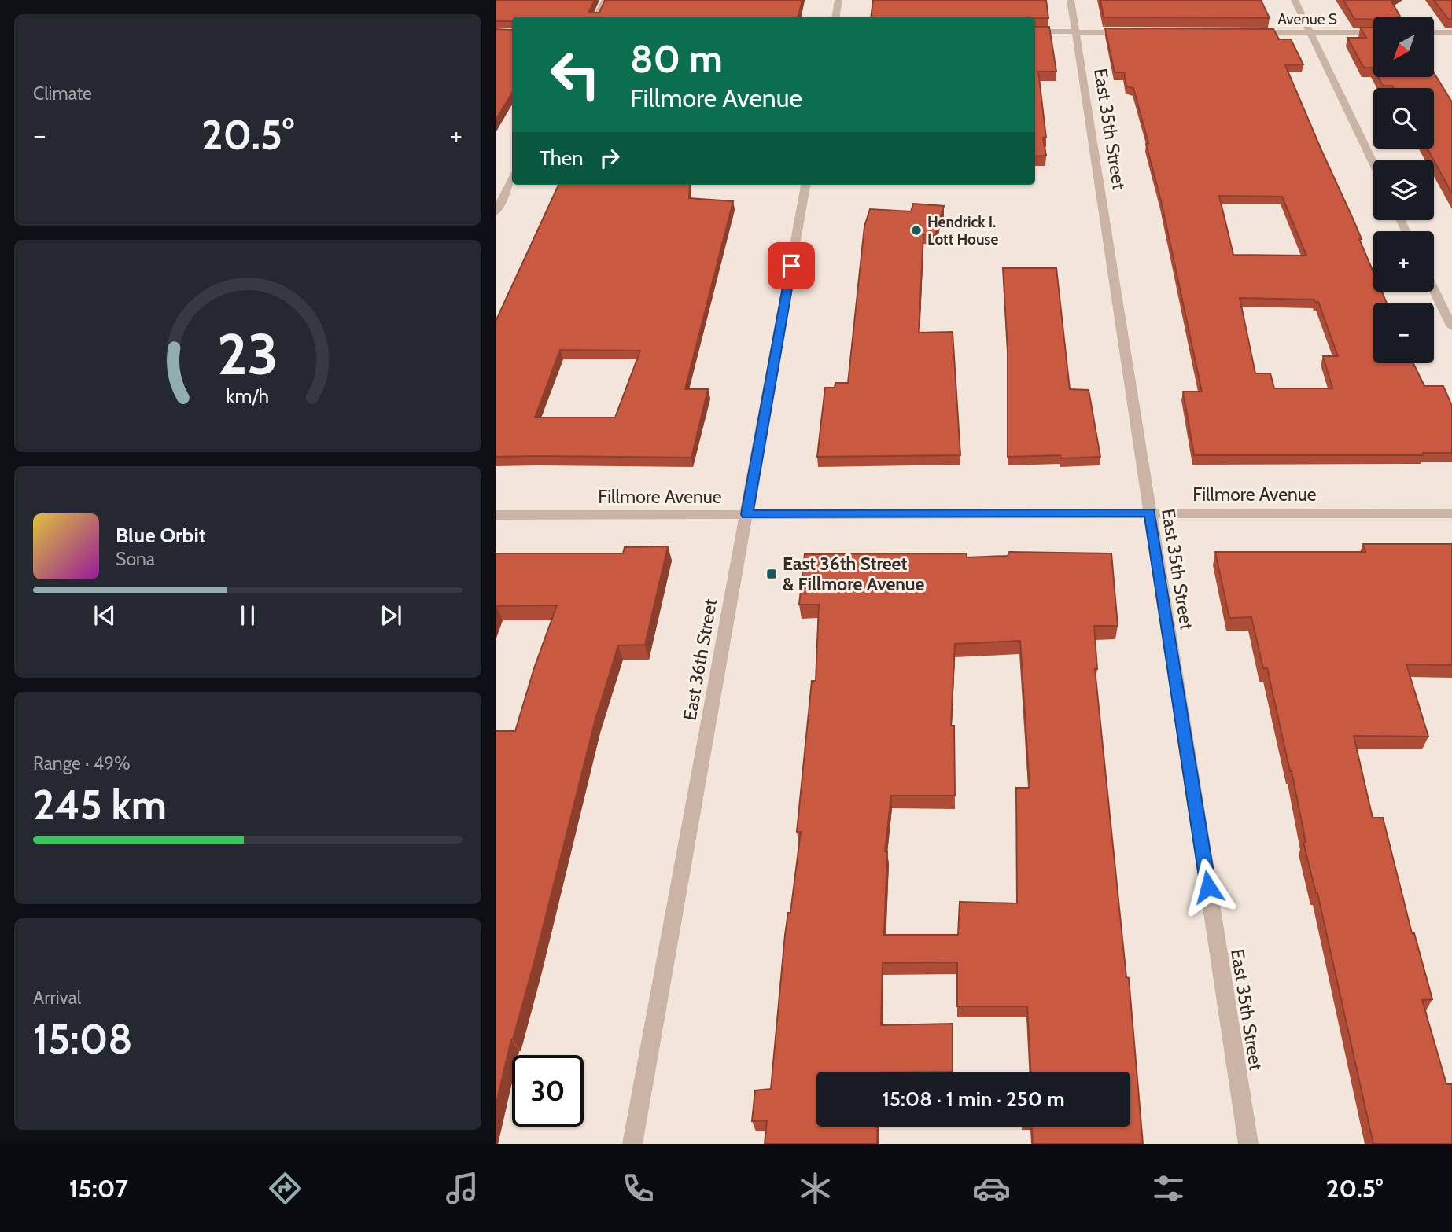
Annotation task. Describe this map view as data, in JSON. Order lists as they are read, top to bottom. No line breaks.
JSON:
{"streets":{"street":["Avenue S","East 35th Street","Fillmore Avenue","East 36th Street"]},"crossings":[["East 35th Street","Fillmore Avenue"],["Fillmore Avenue","East 36th Street"]],"places":{"other":["Hendrick I. Lott House"],"transit":["East 36th Street & Fillmore Avenue"]},"north":"bottom left","page":{"tile":["Climate",["Range · 49%","245 km"],["Arrival","15:08"]],"map_buttons":["+","−"],"turn":["80 m","Fillmore Avenue"],"heat":["−","20.5°","+"],"then":"Then","song":["Blue Orbit","Sona"],"limit":"30","trip":"15:08 · 1 min · 250 m","tabs":["15:07","20.5°"],"gauge":["23","km/h"]}}
